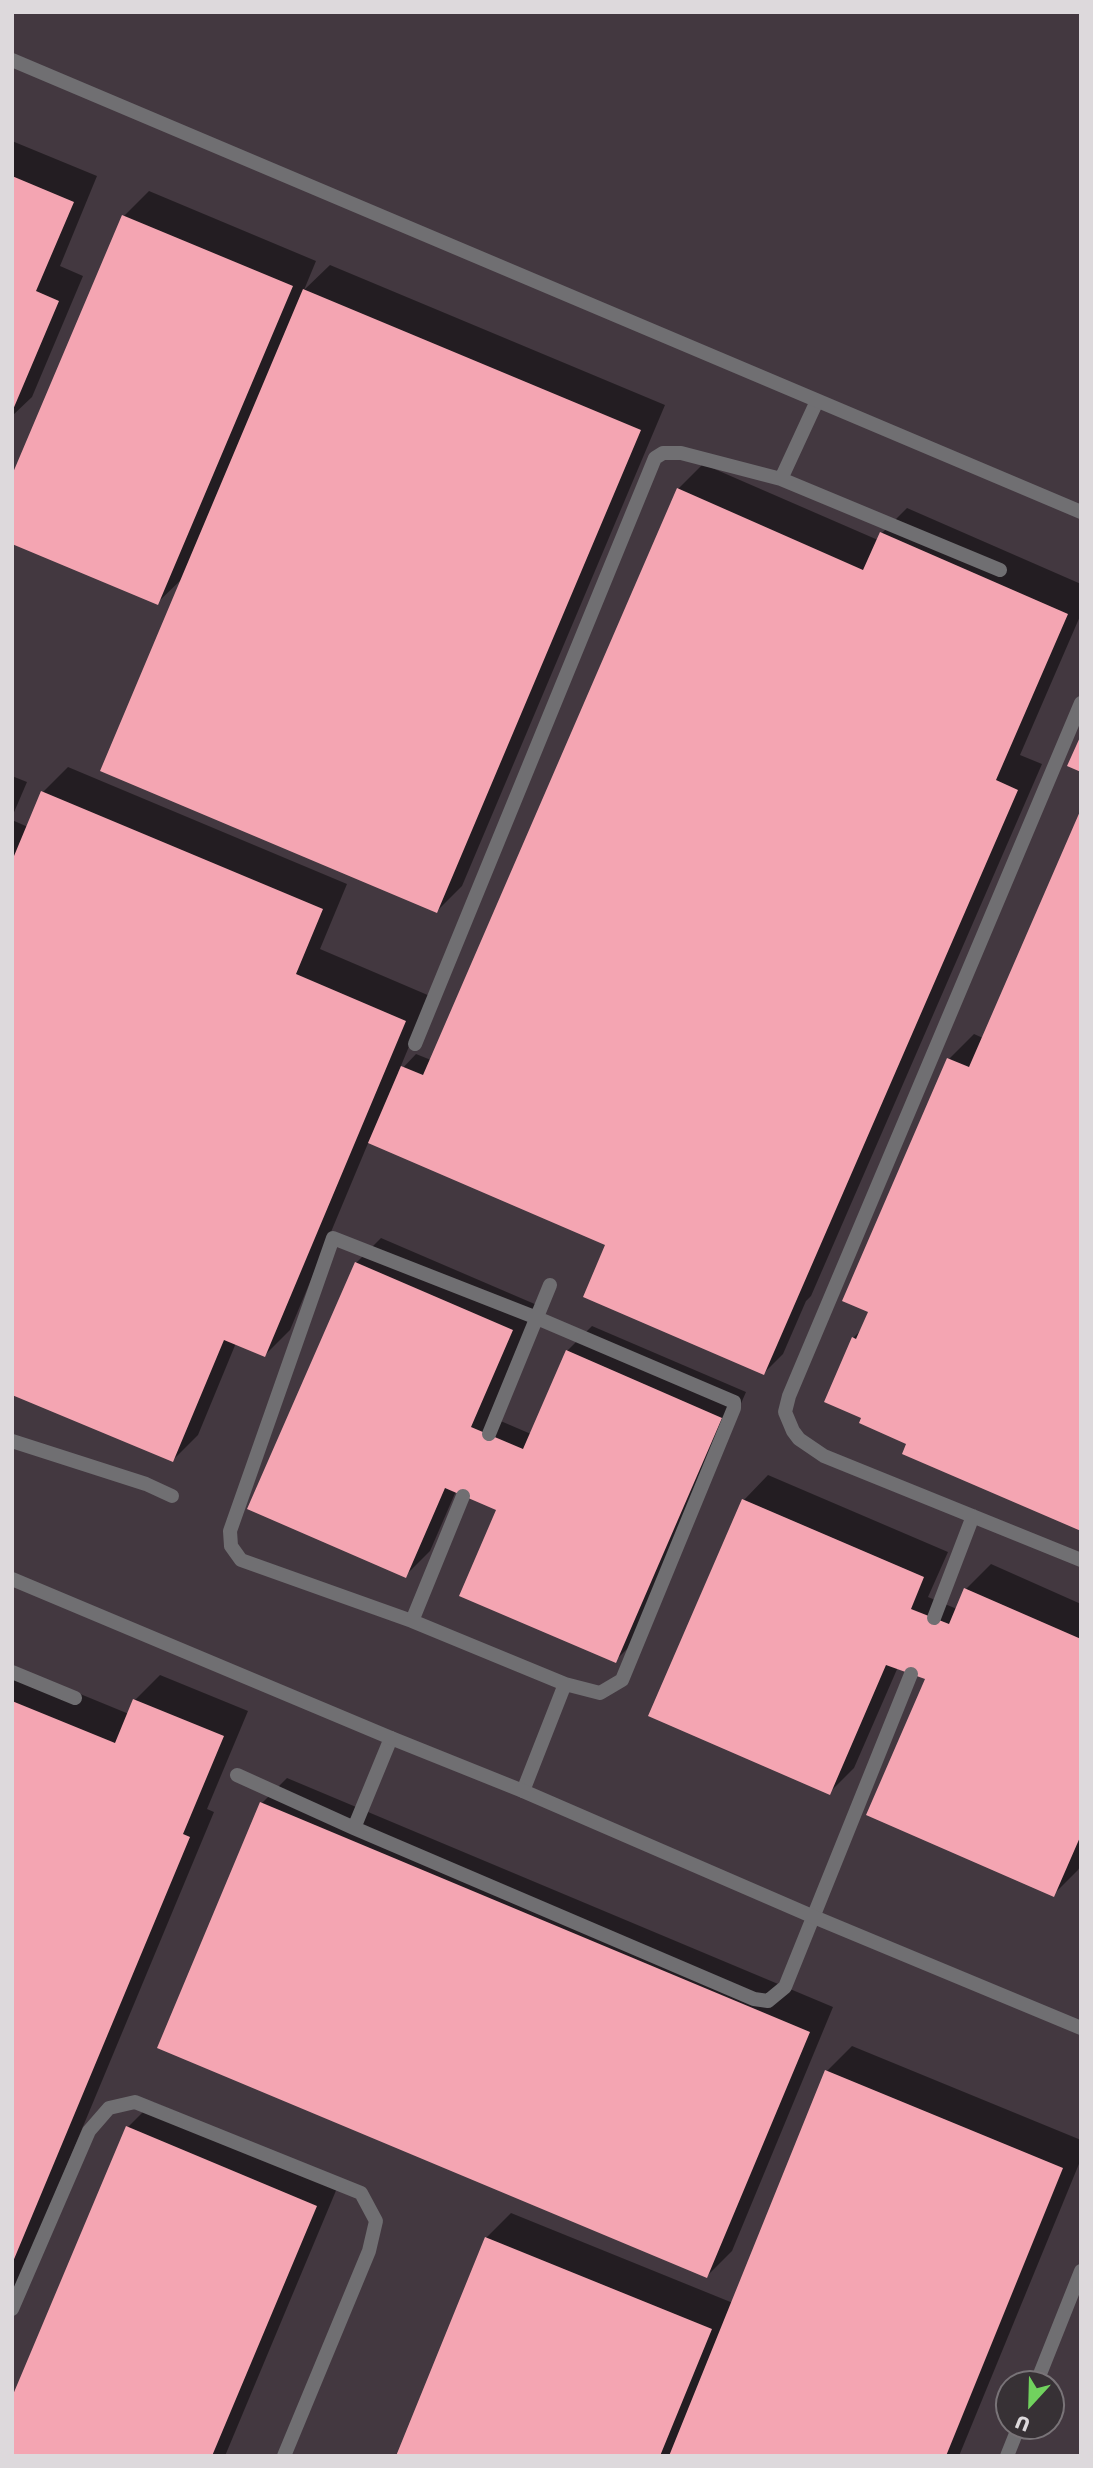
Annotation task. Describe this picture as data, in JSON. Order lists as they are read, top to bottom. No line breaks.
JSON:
{"north":"bottom"}
